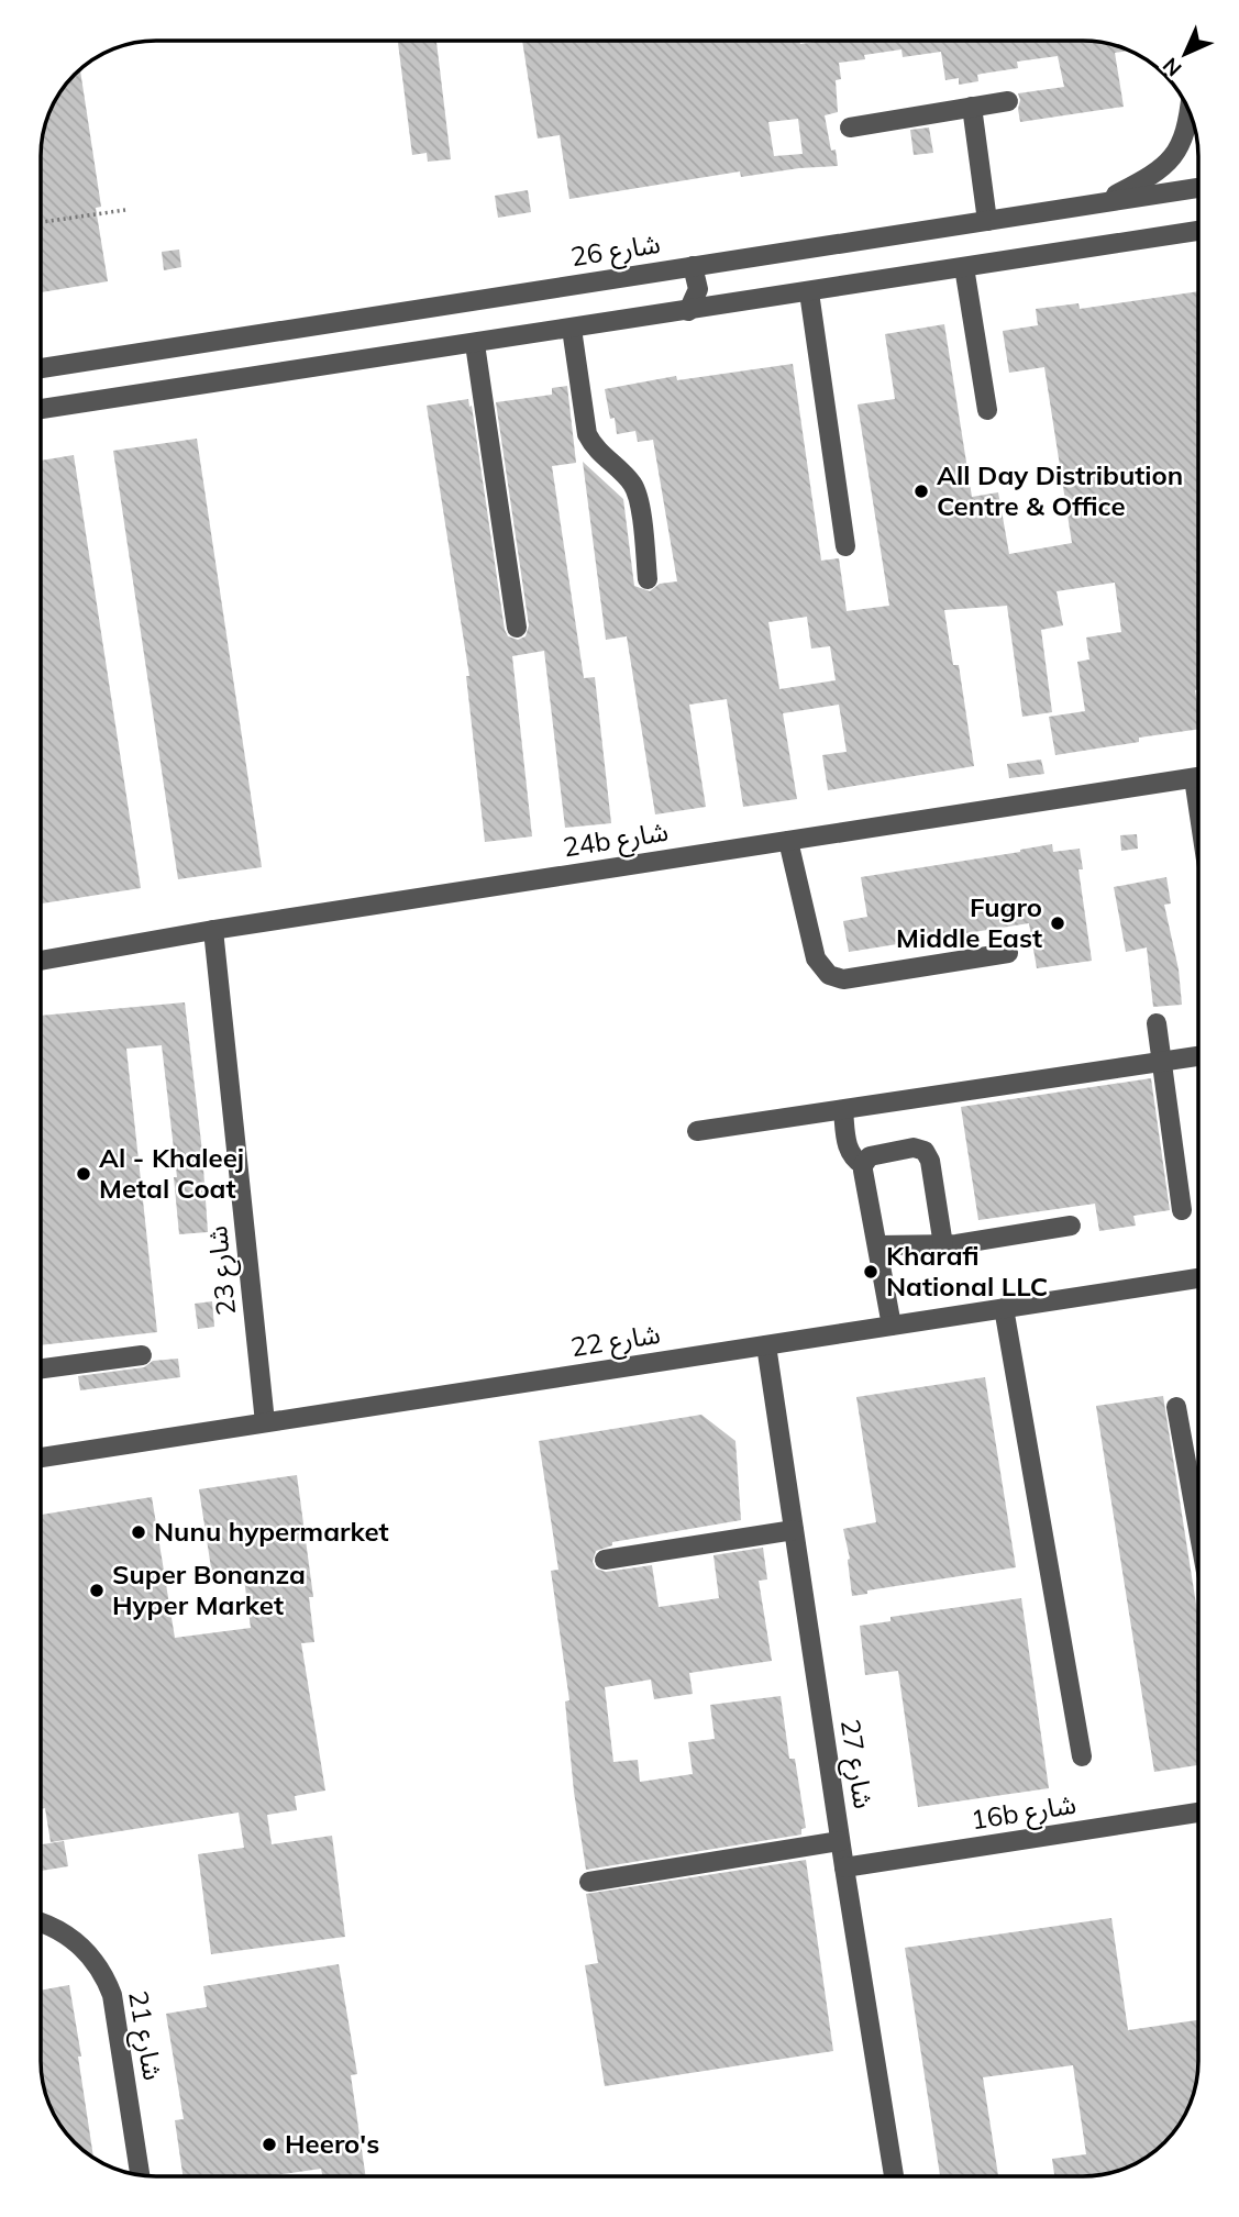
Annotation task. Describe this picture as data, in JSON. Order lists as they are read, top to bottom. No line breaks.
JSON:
{"streets":{"street":["شارع 26","24b شارع","شارع 23","شارع 22","شارع 27","16b شارع","شارع 21"]},"crossings":[["24b شارع","شارع 23"],["شارع 23","شارع 22"],["شارع 22","شارع 27"],["شارع 27","16b شارع"]],"places":["All Day Distribution Centre & Office","Fugro Middle East","Al - Khaleej Metal Coat","Kharafi National LLC","Nunu hypermarket","Super Bonanza Hyper Market","Heero's"],"north":"bottom left"}
